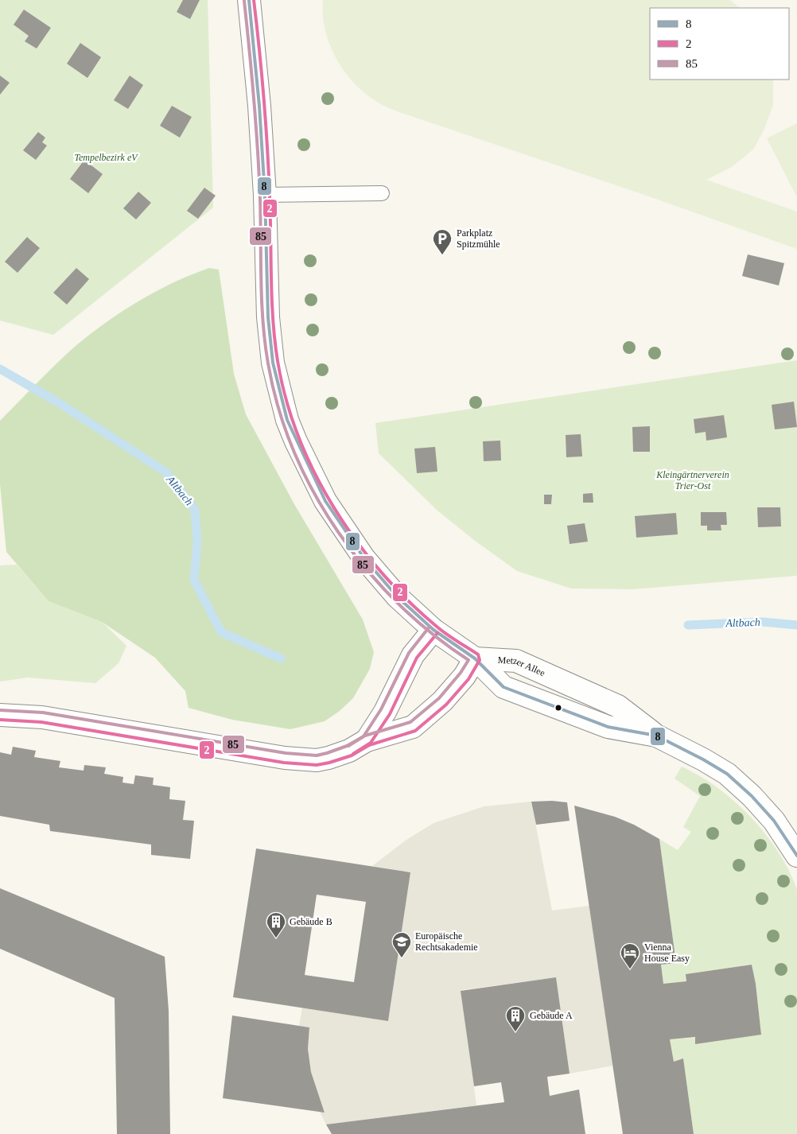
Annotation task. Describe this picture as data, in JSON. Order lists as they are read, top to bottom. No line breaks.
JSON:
{"streets":{"street":["Metzer Allee"]},"water":["Altbach"],"parks":["Tempelbezirk eV","Kleingärtnerverein Trier-Ost"],"places":{"parking":["Parkplatz Spitzmühle"],"building":["Gebäude B","Gebäude A"],"school or university":["Europäische Rechtsakademie"],"hotel":["Vienna House Easy"]},"lines":["transit line 8","transit line 2","transit line 85"],"legend":["8","2","85"]}
